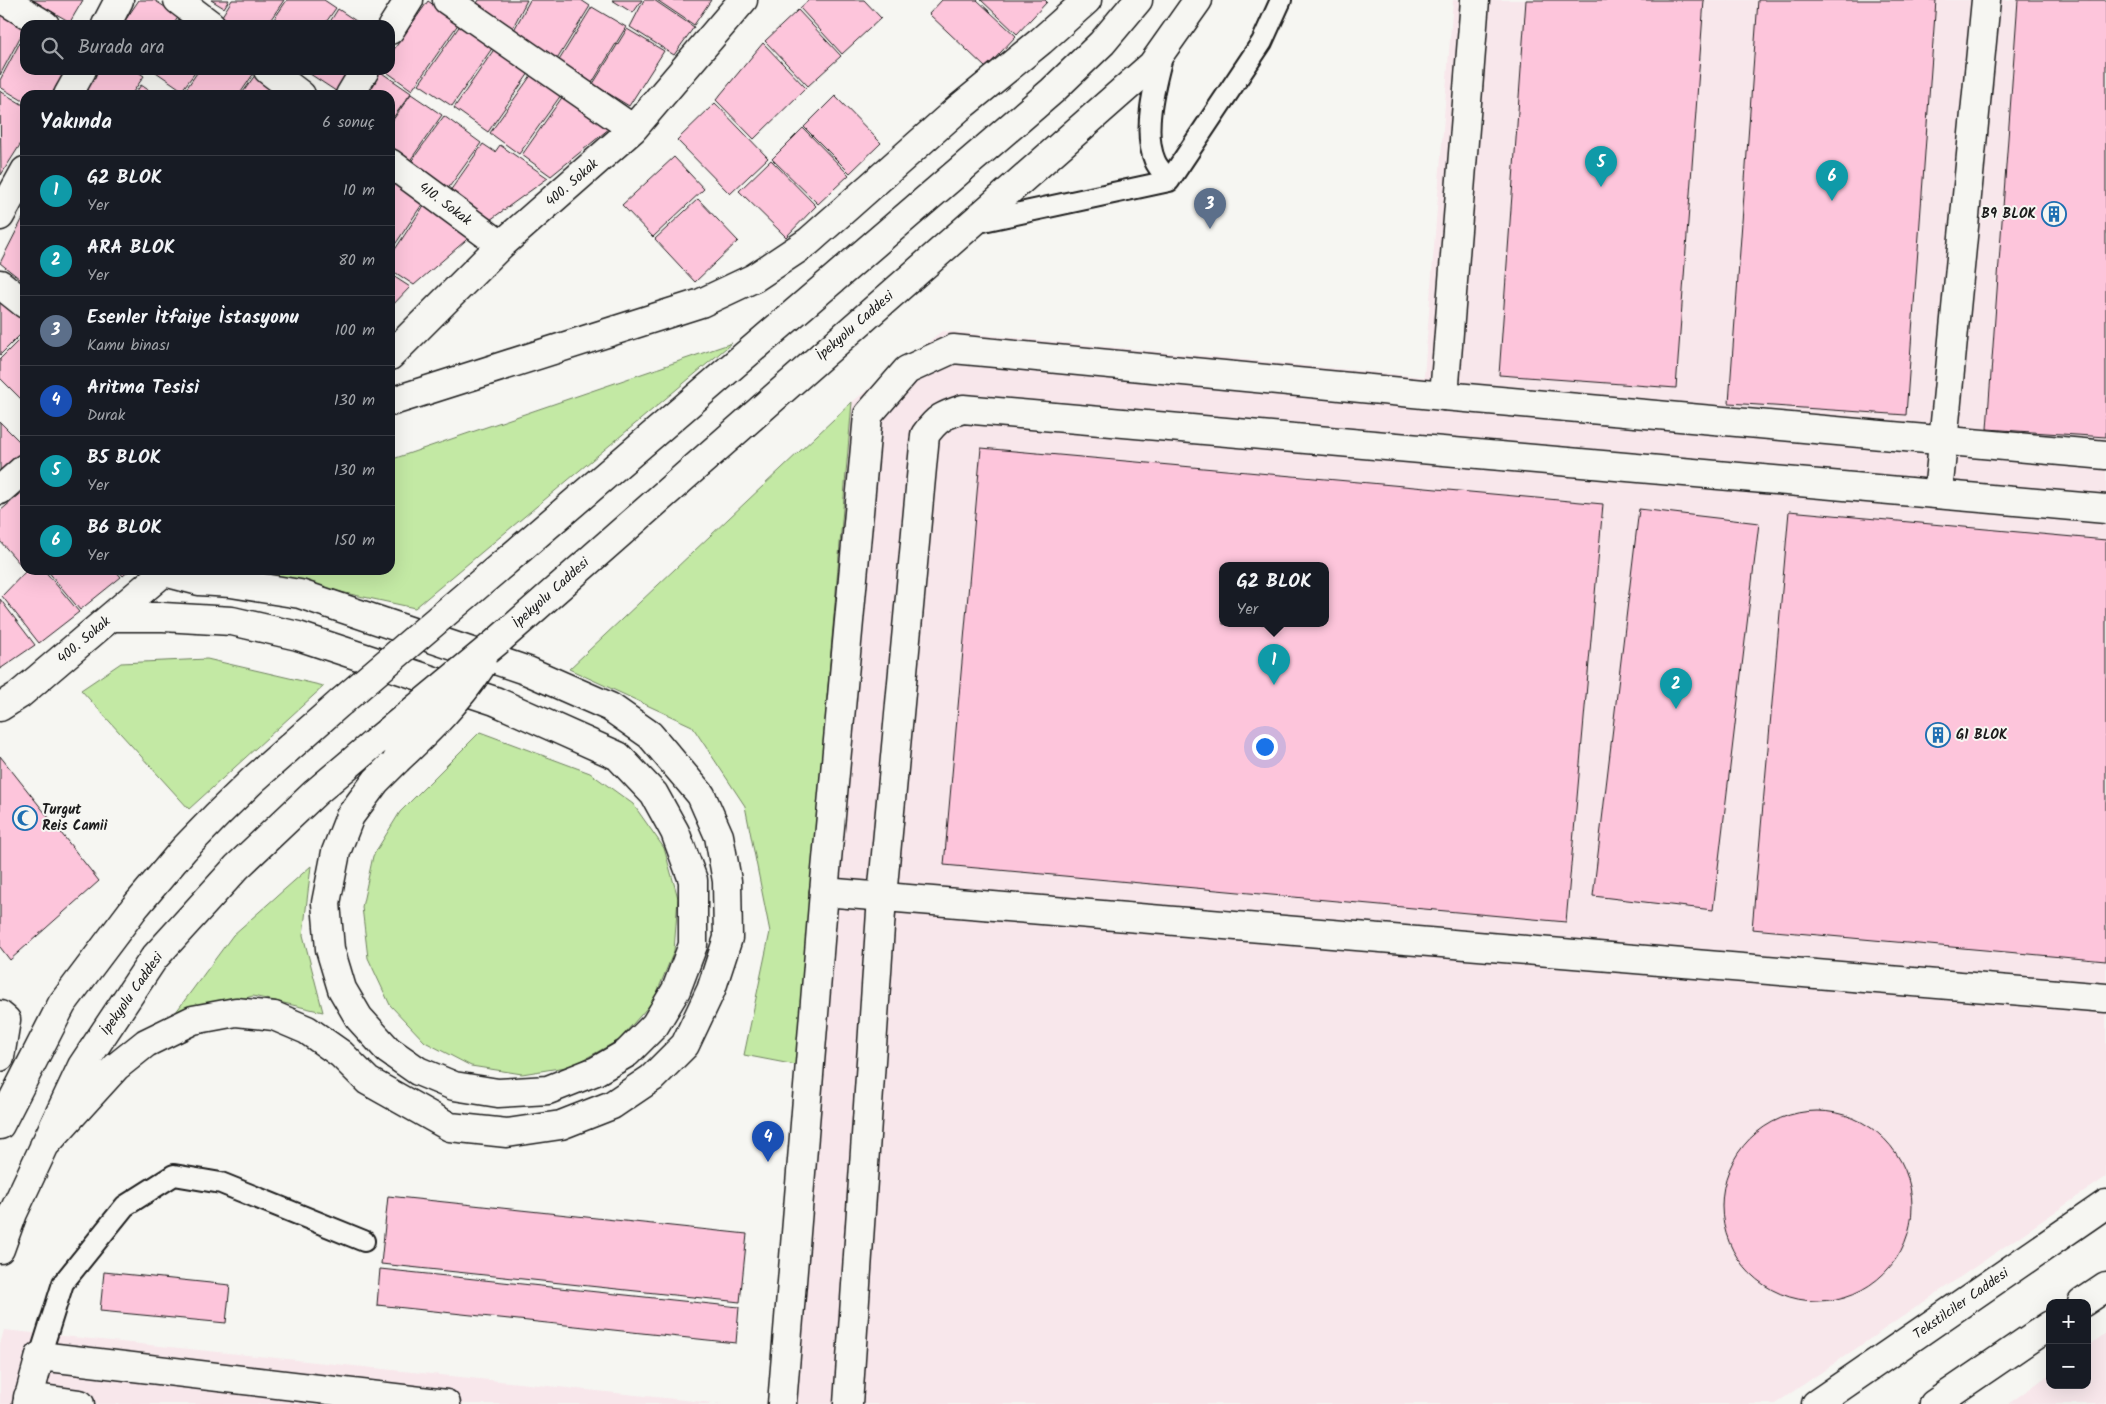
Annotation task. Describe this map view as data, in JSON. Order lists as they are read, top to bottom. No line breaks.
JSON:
{"streets":{"main road":["400. Sokak","410. Sokak","İpekyolu Caddesi","Tekstilciler Caddesi"]},"crossings":[["400. Sokak","410. Sokak"]],"places":{"building":["B9 BLOK","G1 BLOK"],"mosque":["Turgut Reis Camii"]},"page":{"search":"Burada ara","heading":["Yakında","6 sonuç"],"pins":["5","6","3","1","2","4"],"list":[{"mark":"1","name":"G2 BLOK","note":"Yer","value":"10 m"},{"mark":"2","name":"ARA BLOK","note":"Yer","value":"80 m"},{"mark":"3","name":"Esenler İtfaiye İstasyonu","note":"Kamu binası","value":"100 m"},{"mark":"4","name":"Aritma Tesisi","note":"Durak","value":"130 m"},{"mark":"5","name":"B5 BLOK","note":"Yer","value":"130 m"},{"mark":"6","name":"B6 BLOK","note":"Yer","value":"150 m"}],"popup":["G2 BLOK","Yer"],"map_buttons":["+","−"]}}
